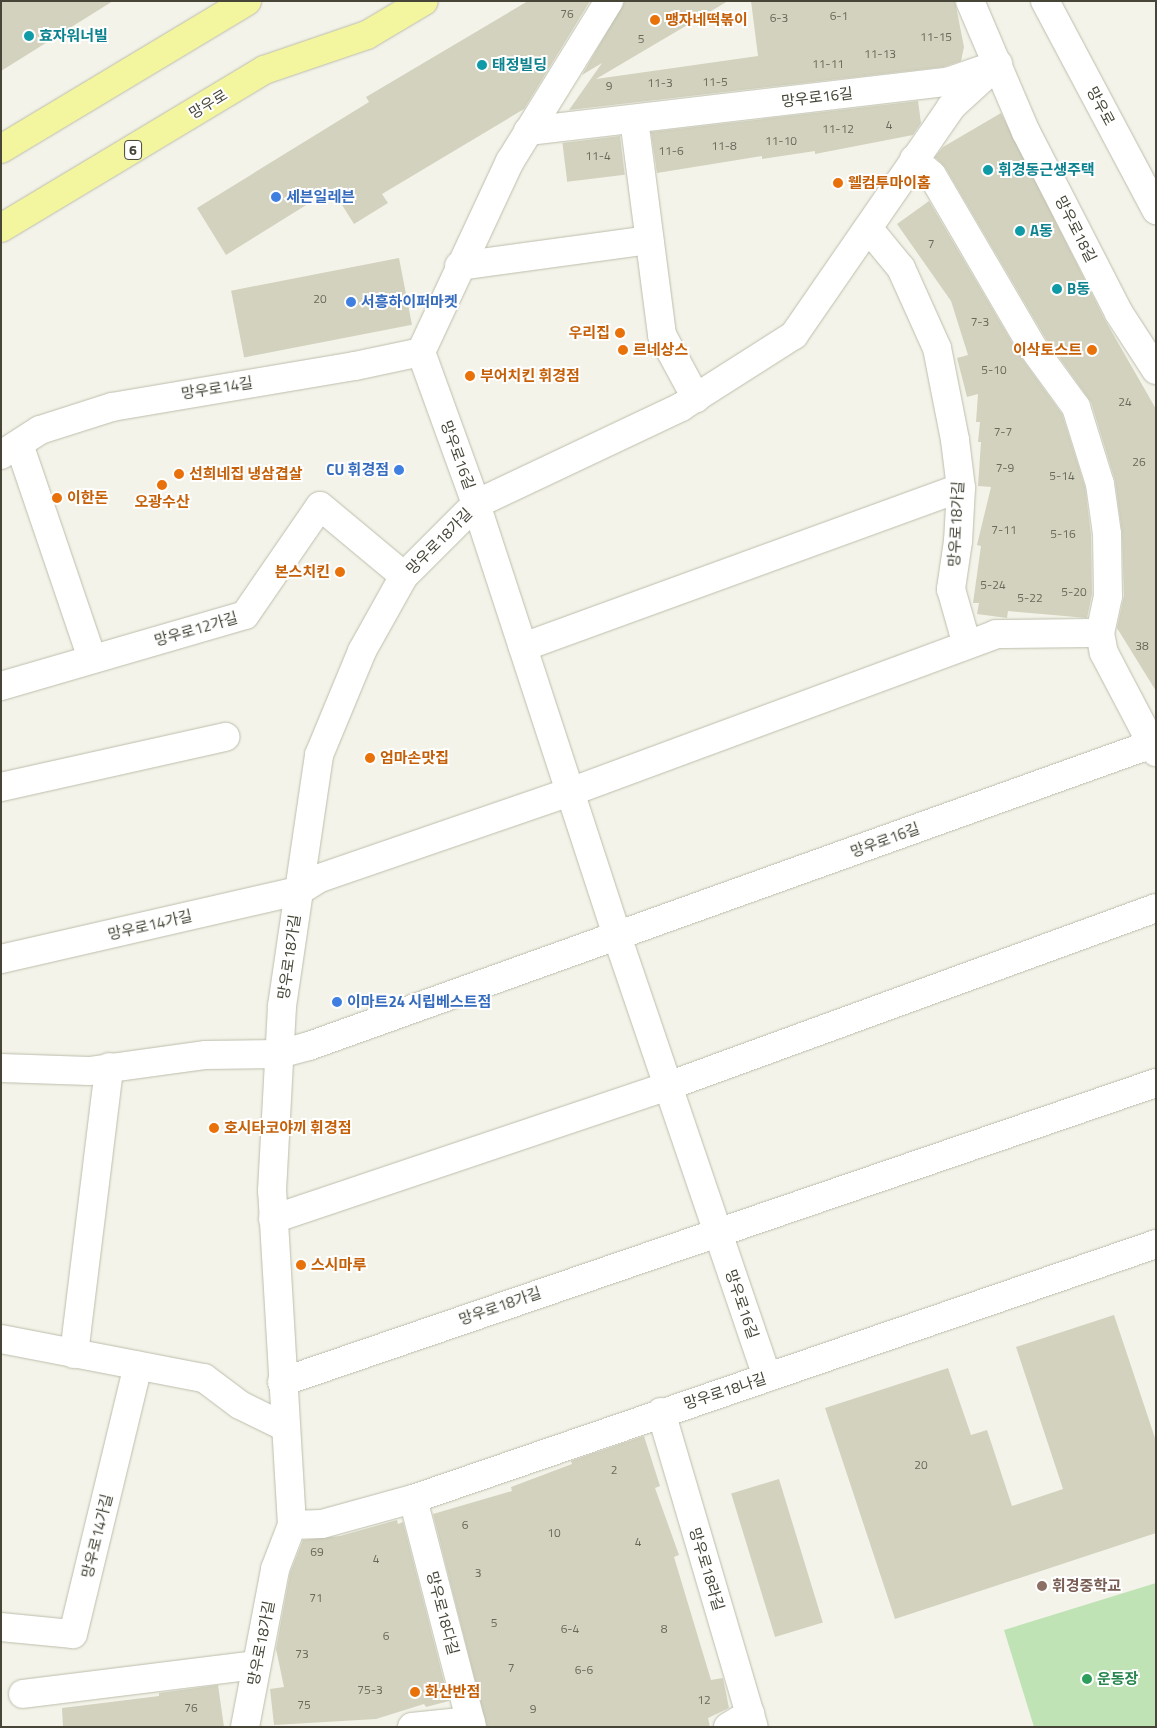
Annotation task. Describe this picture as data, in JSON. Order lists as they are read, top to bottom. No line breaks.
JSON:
{"streets":{"main road":["망우로","6"],"street":["망우로16길","망우로18길","망우로14길","망우로18가길","망우로12가길","망우로14가길","망우로18나길","망우로18라길","망우로18다길"]},"crossings":[["망우로16길","망우로18길"],["망우로16길","망우로14길"],["망우로16길","망우로18가길"],["망우로16길","망우로18나길"],["망우로18길","망우로18가길"],["망우로14길","망우로12가길"],["망우로18가길","망우로12가길"],["망우로18가길","망우로14가길"],["망우로18가길","망우로18나길"],["망우로18나길","망우로18라길"],["망우로18나길","망우로18다길"]],"places":["맹자네떡볶이","효자워너빌","태정빌딩","휘경동근생주택","웰컴투마이홈","세븐일레븐","A동","B동","서흥하이퍼마켓","우리집","르네상스","이삭토스트","부어치킨 휘경점","CU 휘경점","선희네집 냉삼겹살","오광수산","이한돈","본스치킨","엄마손맛집","이마트24 시립베스트점","호시타코야끼 휘경점","스시마루","휘경중학교","운동장","화산반점"],"house_numbers":["76","6-1","6-3","11-15","5","11-13","11-11","11-5","11-3","9","4","11-12","11-10","11-8","11-6","11-4","7","20","7-3","5-10","24","7-7","26","7-9","5-14","7-11","5-16","5-24","5-20","5-22","38","20","2","6","10","4","69","4","3","71","5","6-4","8","6","73","7","6-6","75-3","12","75","76","9"]}
